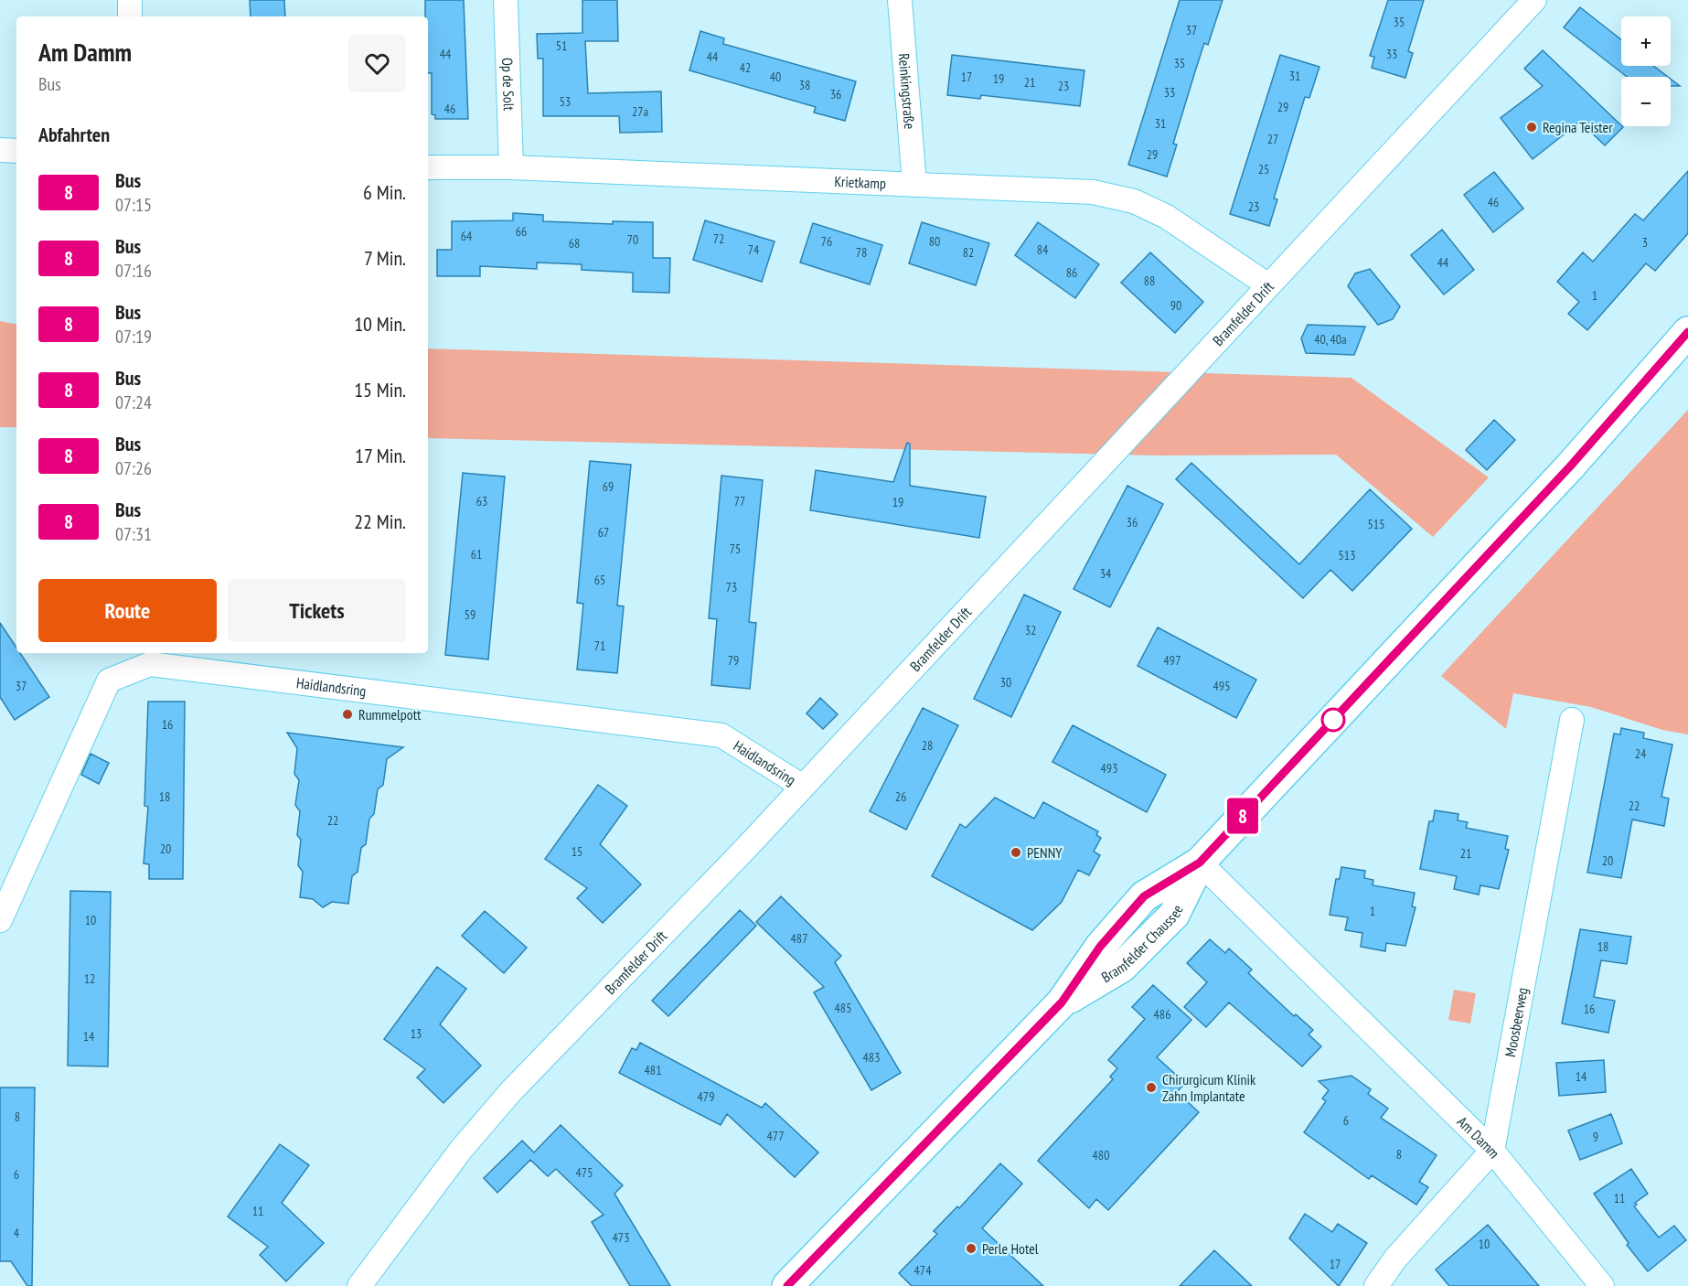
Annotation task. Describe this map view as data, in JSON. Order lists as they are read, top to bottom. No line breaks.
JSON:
{"streets":{"main road":["Bramfelder Chaussee"],"street":["Op de Solt","Reinkingstraße","Krietkamp","Bramfelder Drift","Haidlandsring","Moosbeerweg","Am Damm"]},"crossings":[["Op de Solt","Krietkamp"],["Reinkingstraße","Krietkamp"],["Krietkamp","Bramfelder Drift"],["Bramfelder Drift","Haidlandsring"],["Bramfelder Chaussee","Am Damm"],["Moosbeerweg","Am Damm"]],"places":["Regina Teister","Rummelpott","PENNY","Chirurgicum Klinik Zahn Implantate","Perle Hotel"],"lines":["bus line 8"],"house_numbers":["35","37","51","44","33","44","35","42","31","40","17","19","21","38","23","33","36","53","29","46","27a","31","27","29","25","46","23","66","64","72","70","76","80","3","68","74","84","78","82","44","86","88","1","90","40, 40a","69","63","77","19","36","515","67","75","61","513","34","65","73","59","32","71","79","497","30","37","495","16","28","24","493","18","26","22","22","20","15","21","20","1","10","487","18","12","485","16","486","13","14","483","481","14","479","8","6","477","9","8","480","475","6","11","11","4","473","10","17","474"],"page":{"on_map":"8","map_buttons":["+","−"],"heading":[["Am Damm","Bus"],"Abfahrten"],"list":[{"mark":"8","name":"Bus","note":"07:15","value":"6 Min."},{"mark":"8","name":"Bus","note":"07:16","value":"7 Min."},{"mark":"8","name":"Bus","note":"07:19","value":"10 Min."},{"mark":"8","name":"Bus","note":"07:24","value":"15 Min."},{"mark":"8","name":"Bus","note":"07:26","value":"17 Min."},{"mark":"8","name":"Bus","note":"07:31","value":"22 Min."}],"buttons":["Route","Tickets"]}}
